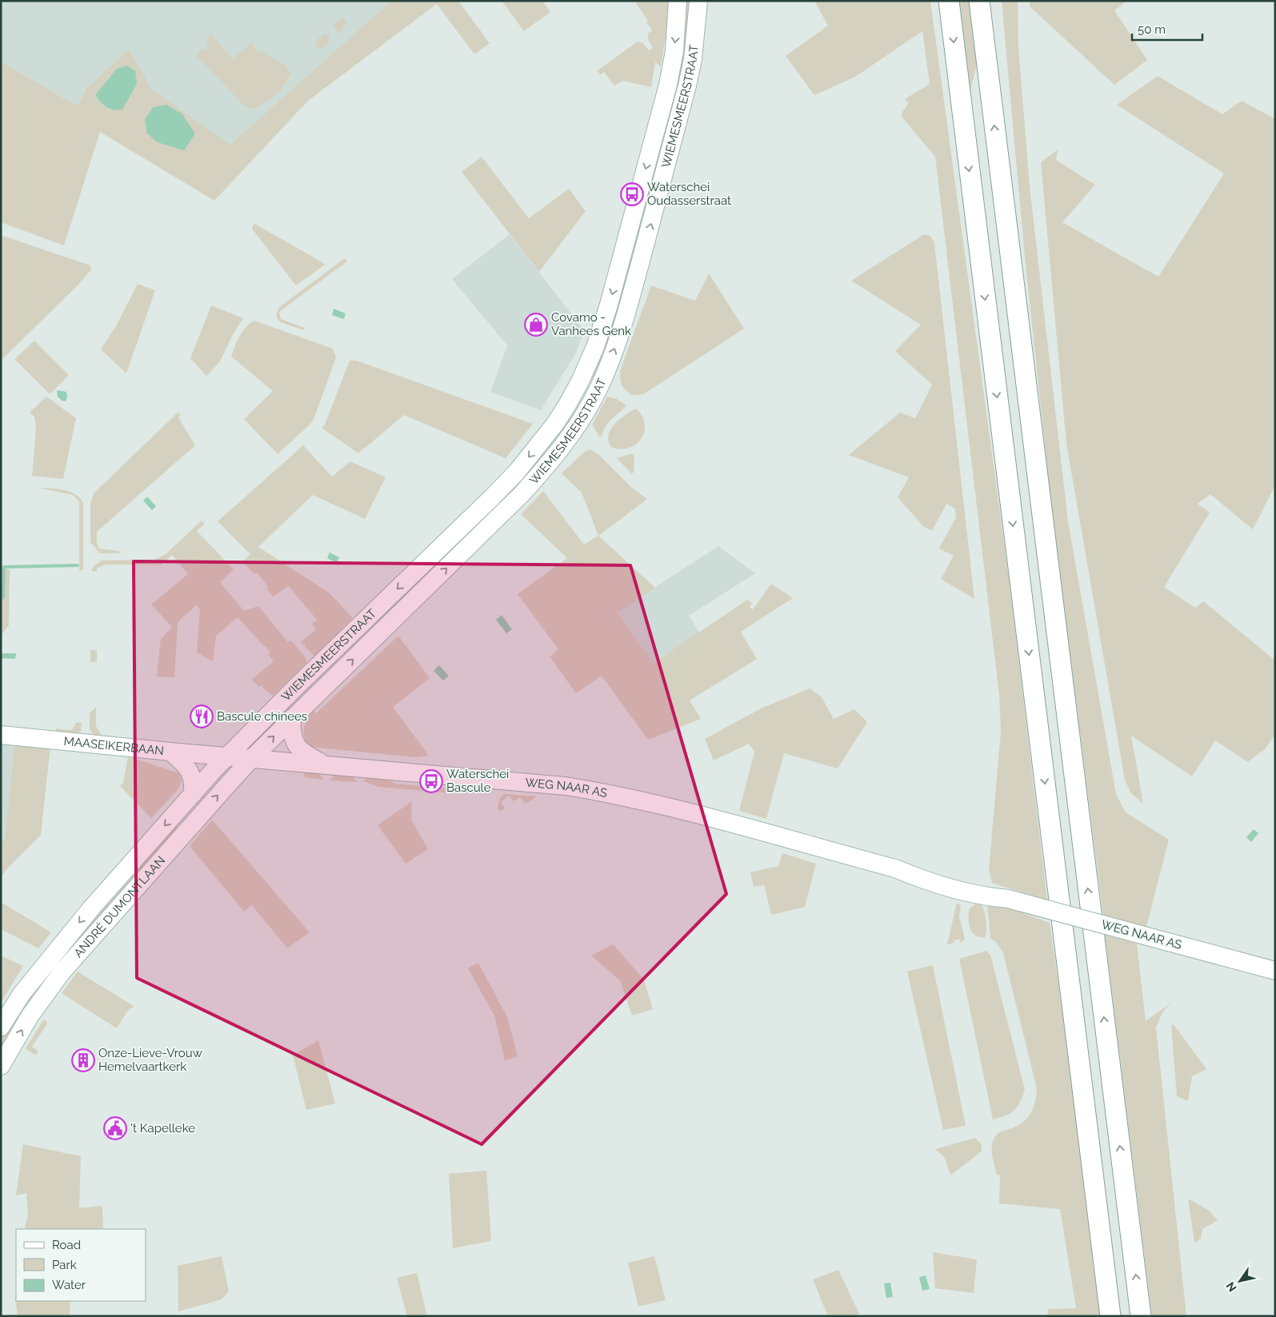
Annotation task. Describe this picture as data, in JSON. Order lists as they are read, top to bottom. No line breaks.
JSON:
{"streets":{"main road":["WIEMESMEERSTRAAT","MAASEIKERBAAN","WEG NAAR AS","ANDRÉ DUMONTLAAN"]},"crossings":[["WIEMESMEERSTRAAT","MAASEIKERBAAN"],["WIEMESMEERSTRAAT","WEG NAAR AS"],["WIEMESMEERSTRAAT","ANDRÉ DUMONTLAAN"],["MAASEIKERBAAN","WEG NAAR AS"],["MAASEIKERBAAN","ANDRÉ DUMONTLAAN"],["WEG NAAR AS","ANDRÉ DUMONTLAAN"]],"places":{"bus stop":["Waterschei Oudasserstraat","Waterschei Bascule"],"shop":["Covamo - Vanhees Genk"],"restaurant":["Bascule chinees"],"building":["Onze-Lieve-Vrouw Hemelvaartkerk"],"public building":["'t Kapelleke"]},"legend":["Road","Park","Water"],"scale_bar":"50 m","north":"bottom left"}
